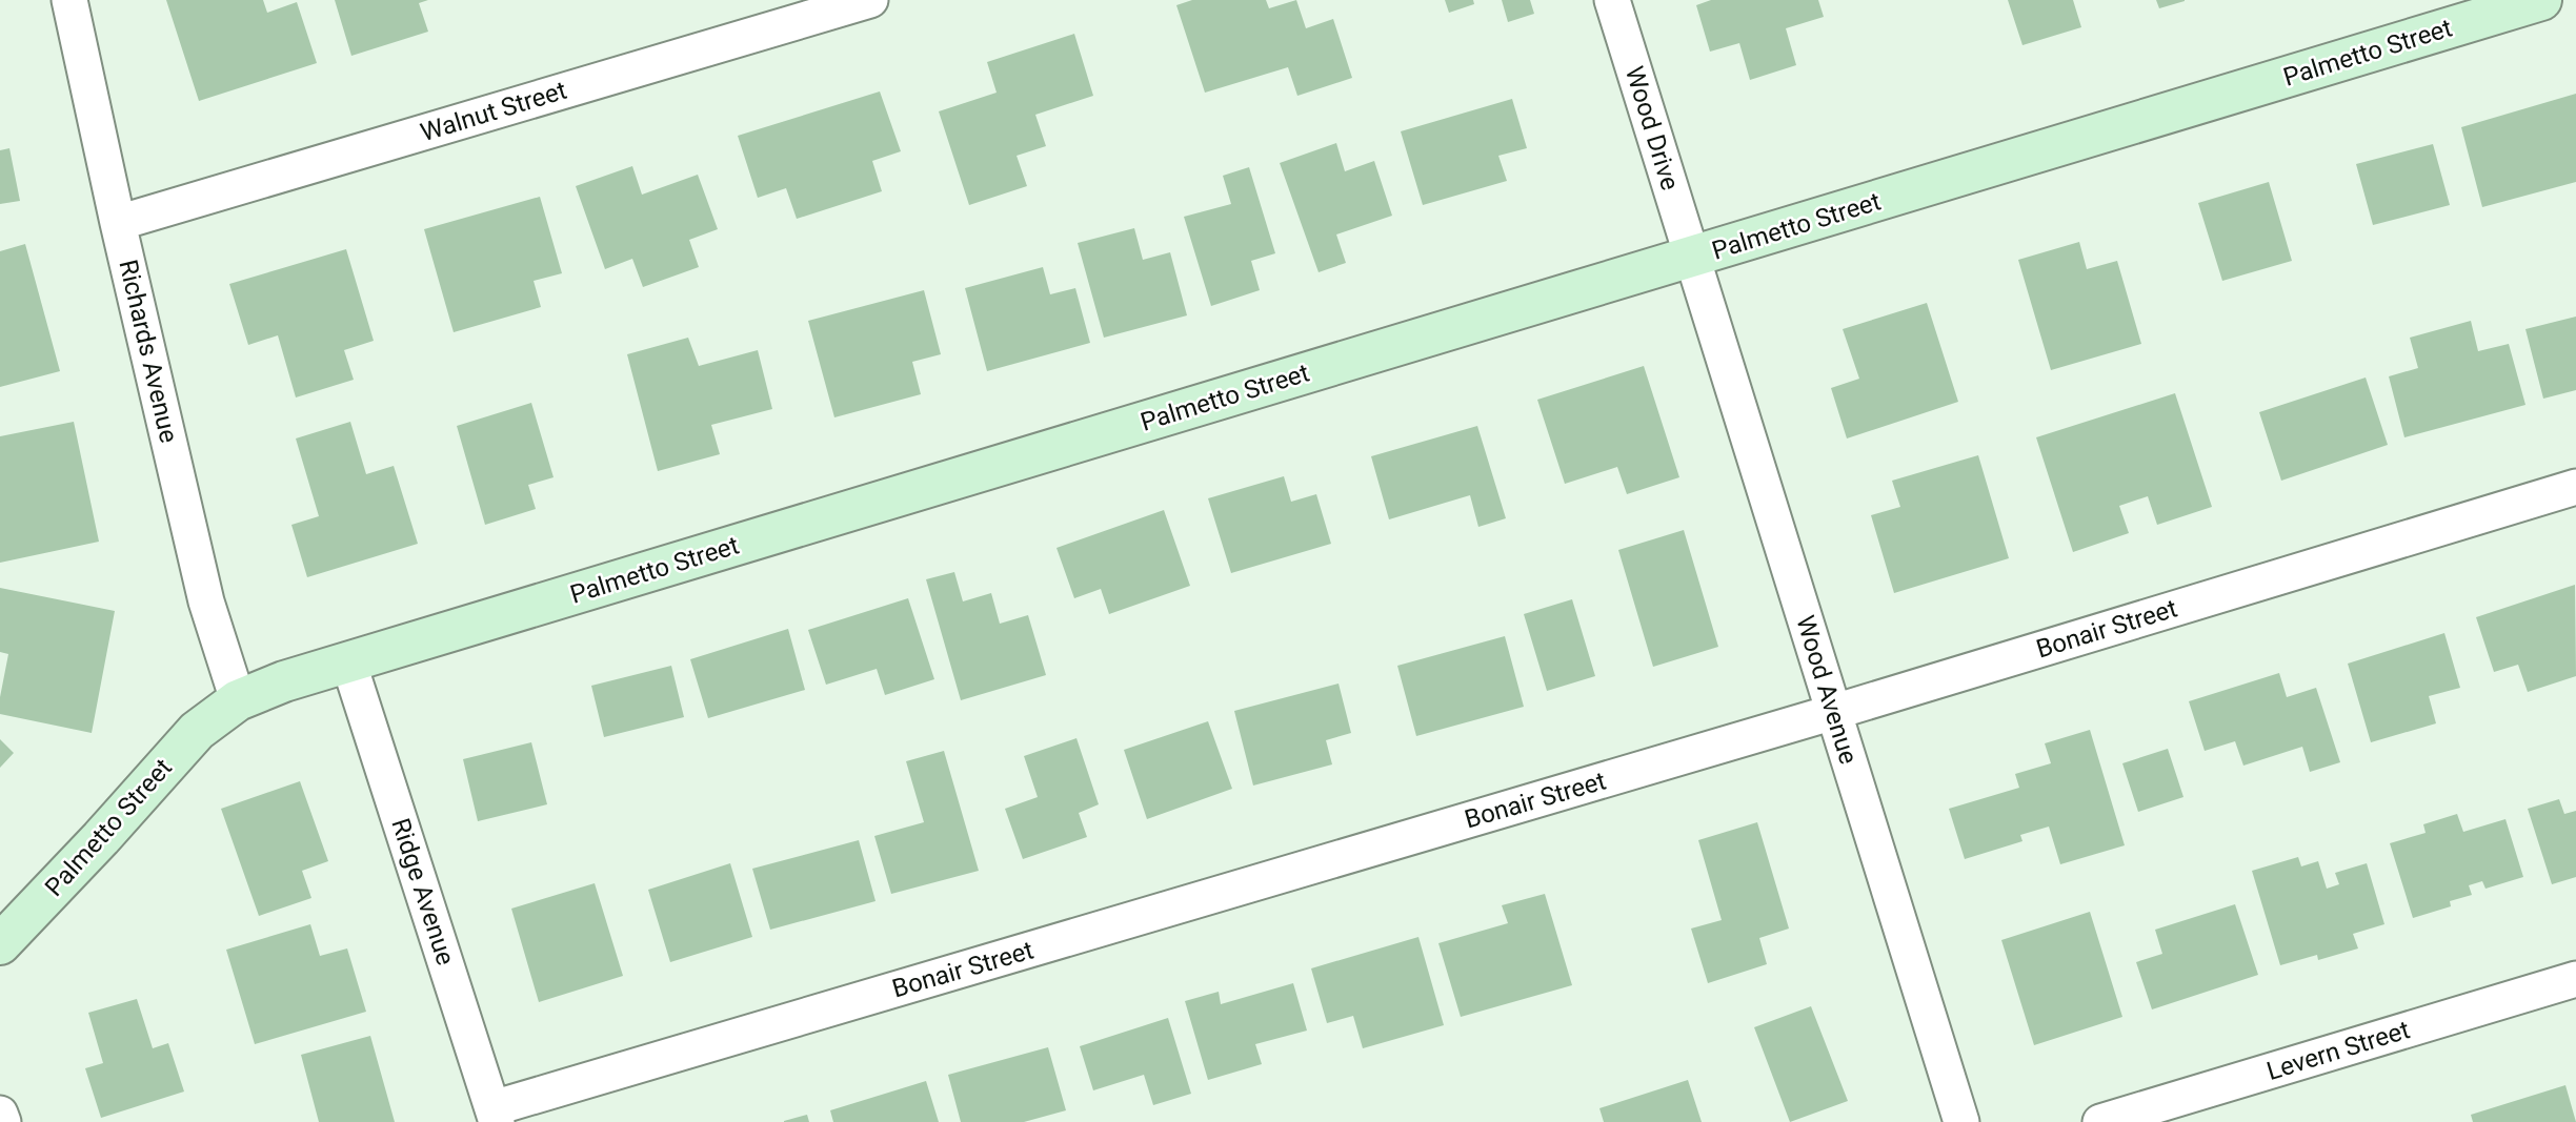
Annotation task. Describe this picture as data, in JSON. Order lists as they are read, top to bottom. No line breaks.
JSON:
{"streets":{"street":["Palmetto Street","Walnut Street","Wood Drive","Richards Avenue","Bonair Street","Wood Avenue","Ridge Avenue","Levern Street"]},"crossings":[["Palmetto Street","Wood Drive"],["Palmetto Street","Richards Avenue"],["Palmetto Street","Wood Avenue"],["Palmetto Street","Ridge Avenue"],["Walnut Street","Richards Avenue"],["Wood Drive","Wood Avenue"],["Bonair Street","Wood Avenue"],["Bonair Street","Ridge Avenue"]]}
